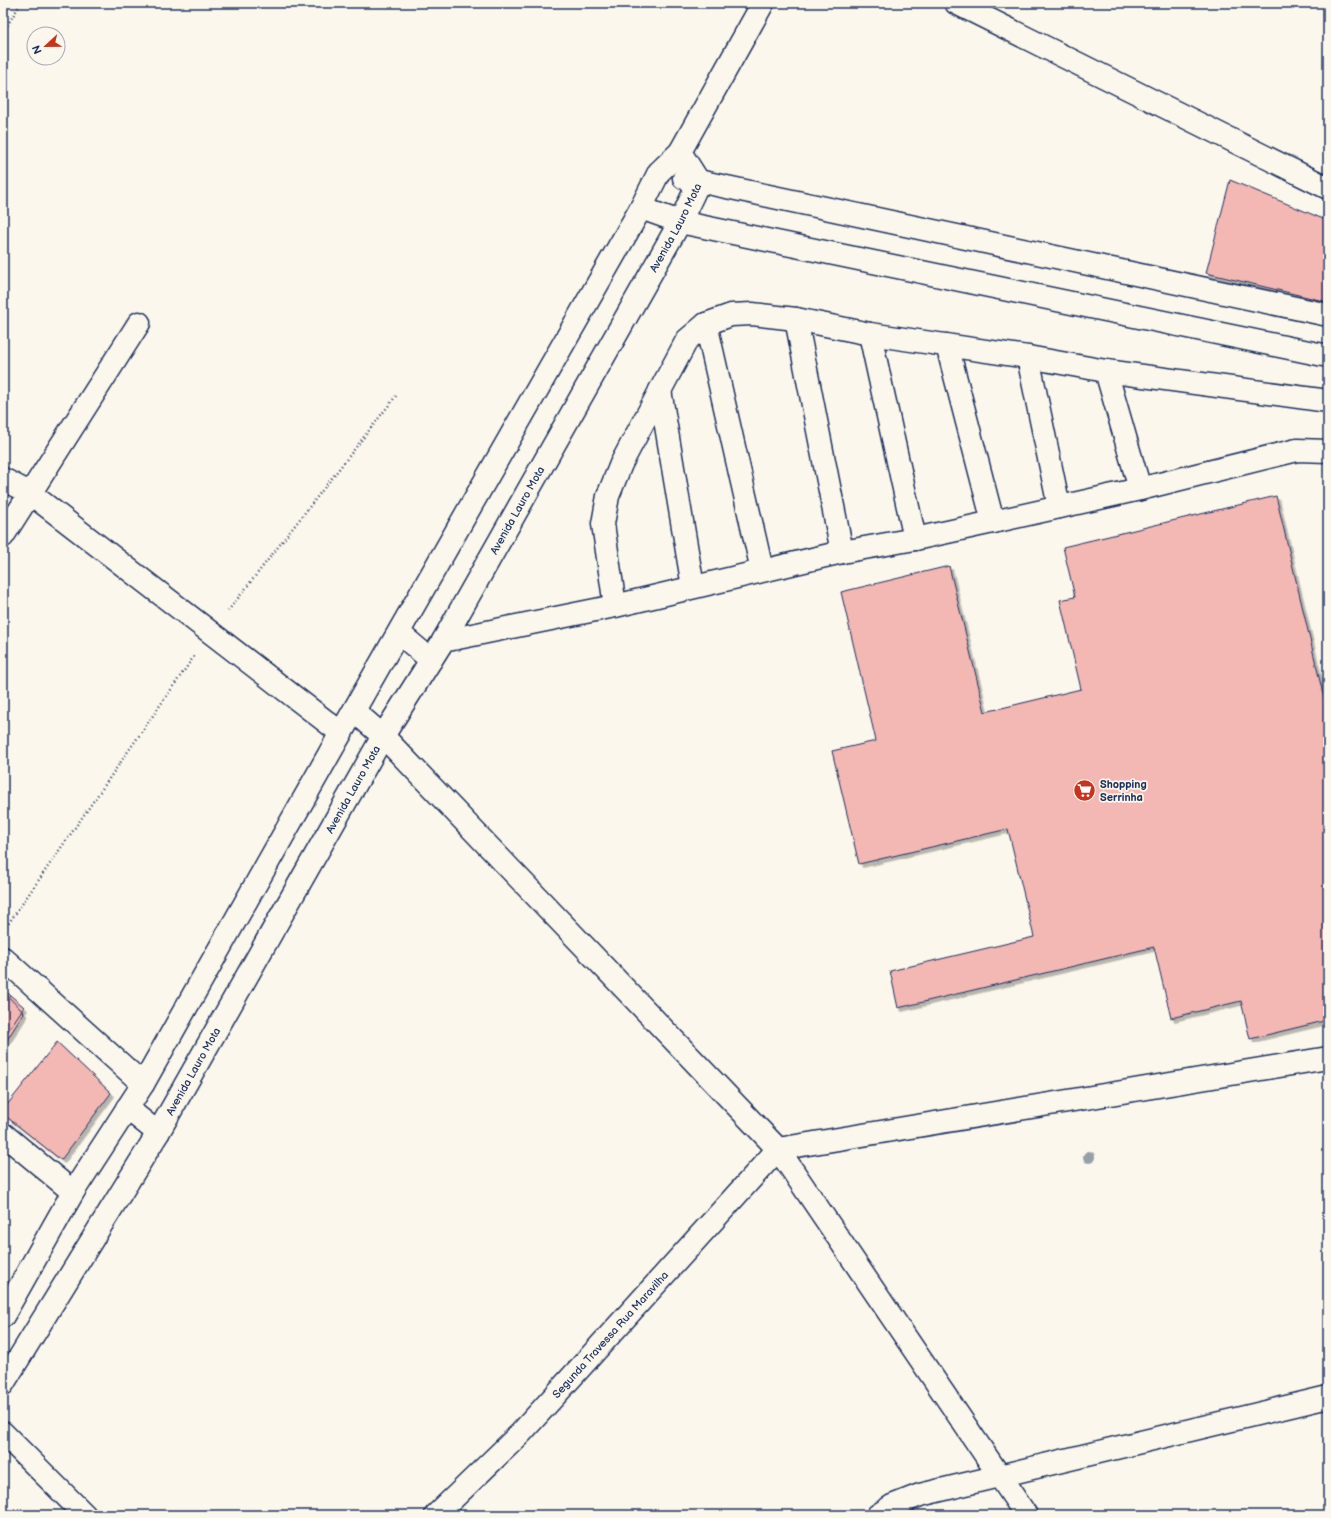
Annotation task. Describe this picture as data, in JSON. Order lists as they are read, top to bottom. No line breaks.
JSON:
{"streets":{"street":["Avenida Lauro Mota","Segunda Travessa Rua Maravilha"]},"places":{"supermarket":["Shopping Serrinha"]},"north":"left"}
